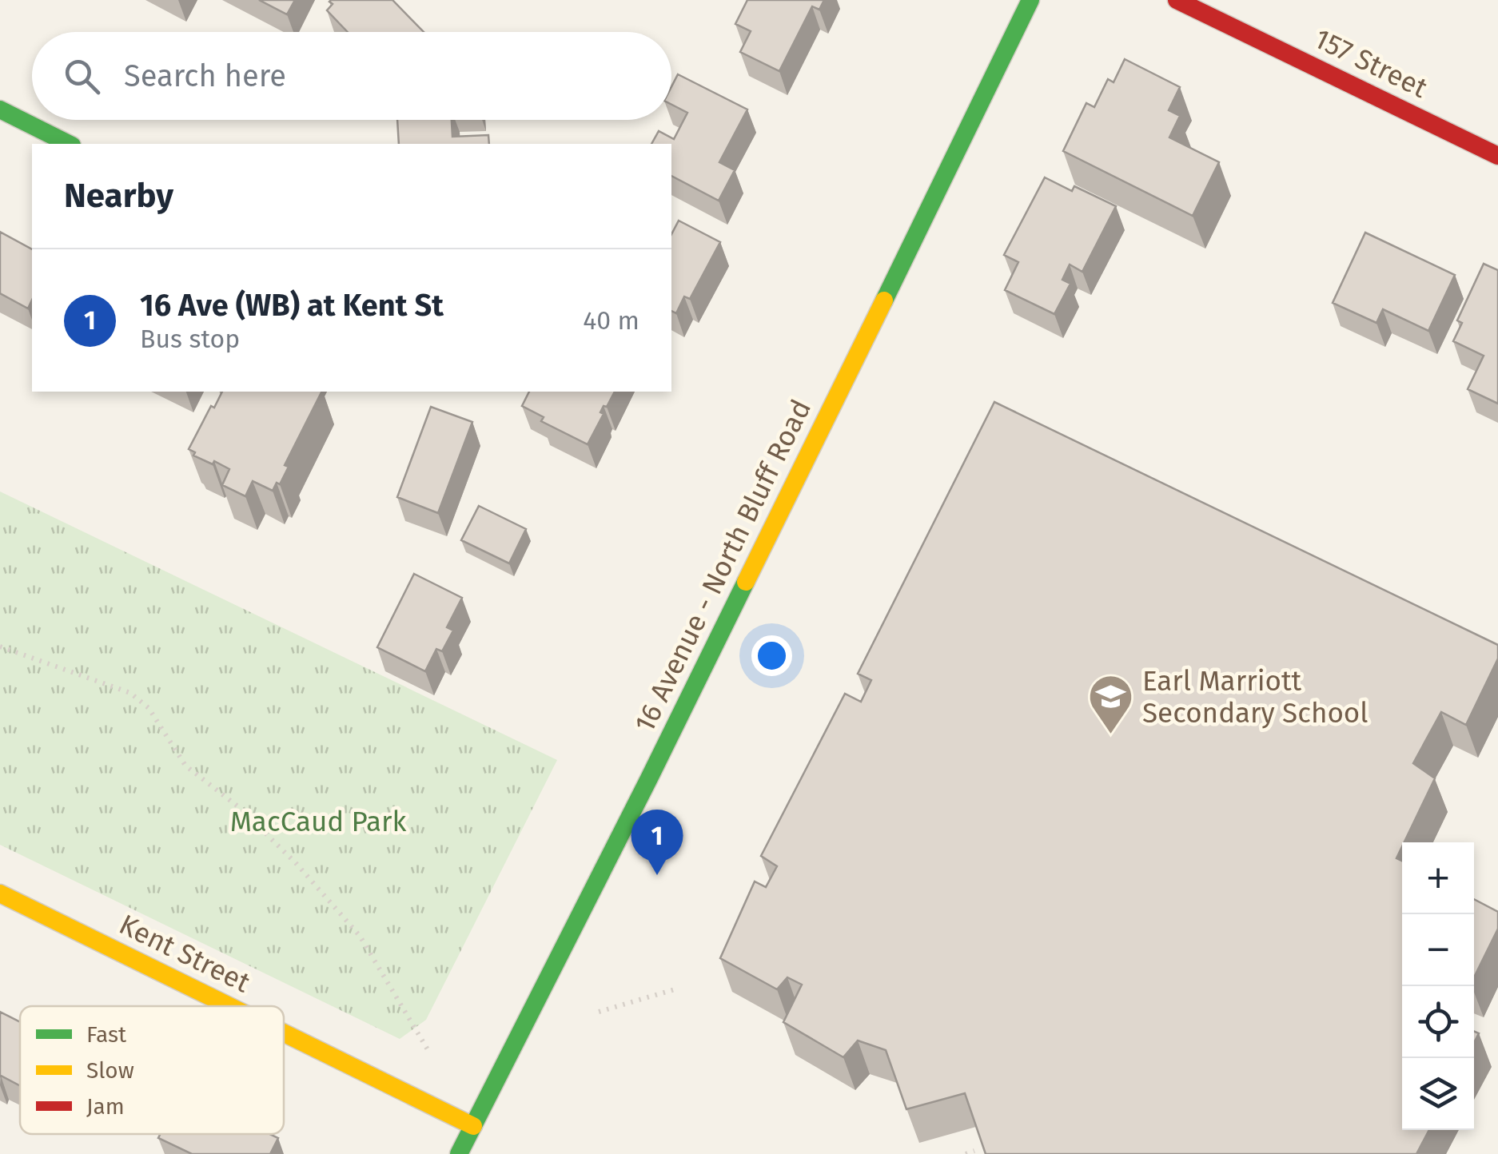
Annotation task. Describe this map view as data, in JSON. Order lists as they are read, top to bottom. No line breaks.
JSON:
{"streets":{"main road":["157 Street","16 Avenue - North Bluff Road","Kent Street"]},"crossings":[["16 Avenue - North Bluff Road","Kent Street"]],"parks":["MacCaud Park"],"places":{"school or university":["Earl Marriott Secondary School"]},"legend":["Fast","Slow","Jam"],"page":{"search":"Search here","heading":"Nearby","list":[{"mark":"1","name":"16 Ave (WB) at Kent St","note":"Bus stop","value":"40 m"}],"pins":"1","map_buttons":["+","−"]}}
